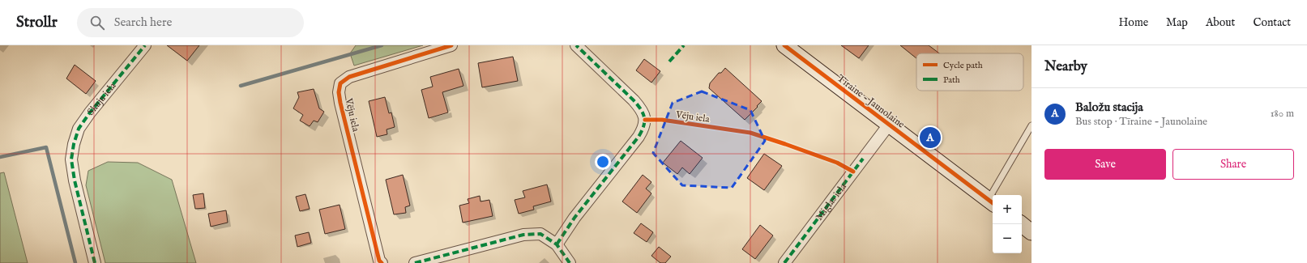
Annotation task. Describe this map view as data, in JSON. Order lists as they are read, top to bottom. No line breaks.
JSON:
{"streets":{"main road":["Tīraine - Jaunolaine"],"street":["Skuju iela","Vēju iela","Miglas iela"]},"crossings":[["Tīraine - Jaunolaine","Miglas iela"]],"legend":["Cycle path","Path"],"page":{"header":"Strollr","search":"Search here","nav":["Home","Map","About","Contact"],"heading":"Nearby","list":[{"mark":"A","name":"Baložu stacija","note":"Bus stop · Tīraine - Jaunolaine","value":"180 m"}],"pins":"A","buttons":["Save","Share"],"map_buttons":["+","−"]}}
